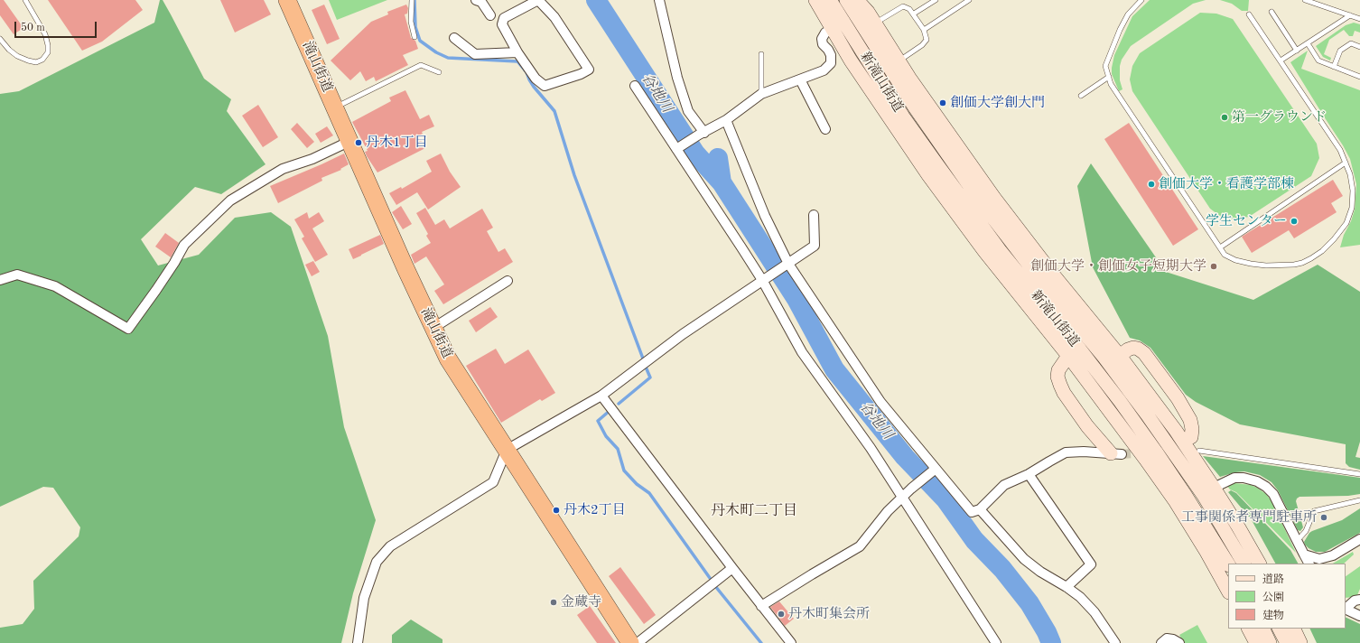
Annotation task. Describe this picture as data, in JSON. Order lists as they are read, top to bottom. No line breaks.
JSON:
{"streets":{"highway":["滝山街道"],"main road":["新滝山街道"]},"districts":["丹木町二丁目"],"water":["谷地川"],"places":["創価大学創大門","第一グラウンド","丹木1丁目","創価大学・看護学部棟","学生センター","創価大学・創価女子短期大学","丹木2丁目","工事関係者専門駐車所","金蔵寺","丹木町集会所"],"legend":["道路","公園","建物"],"scale_bar":"50 m"}
